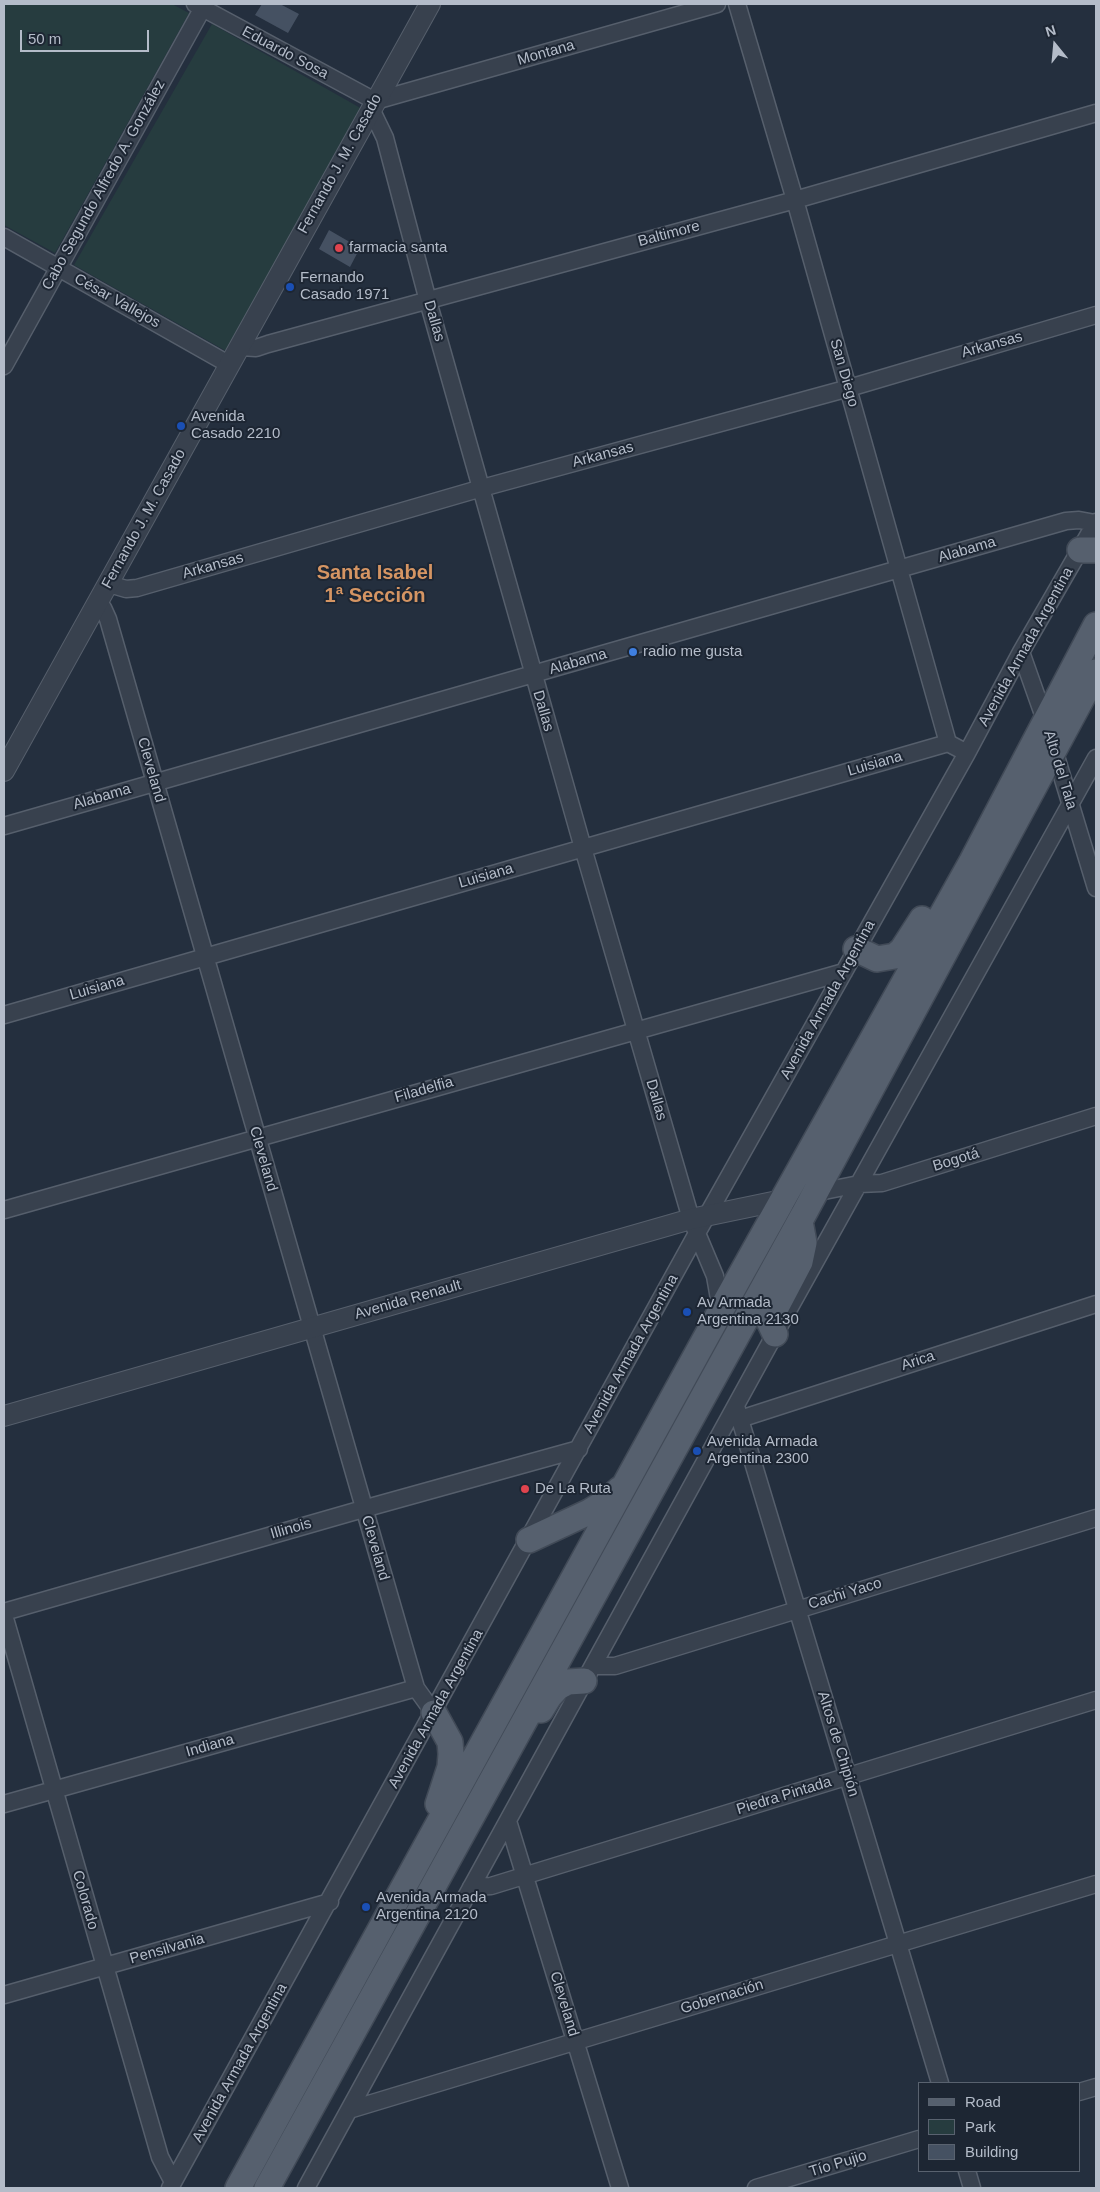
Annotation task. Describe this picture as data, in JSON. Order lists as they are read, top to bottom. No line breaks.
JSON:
{"streets":{"street":["Eduardo Sosa","Montana","Fernando J. M. Casado","Cabo Segundo Alfredo A. González","Baltimore","César Vallejos","Dallas","Arkansas","San Diego","Alabama","Avenida Armada Argentina","Luisiana","Cleveland","Alto del Tala","Filadelfia","Bogotá","Avenida Renault","Arica","Illinois","Cachi Yaco","Altos de Chipión","Indiana","Piedra Pintada","Colorado","Pensilvania","Gobernación","Tío Pujio"]},"crossings":[["Eduardo Sosa","Montana"],["Eduardo Sosa","Fernando J. M. Casado"],["Eduardo Sosa","Cabo Segundo Alfredo A. González"],["Eduardo Sosa","Dallas"],["Montana","Fernando J. M. Casado"],["Montana","Dallas"],["Fernando J. M. Casado","Baltimore"],["Fernando J. M. Casado","César Vallejos"],["Fernando J. M. Casado","Dallas"],["Fernando J. M. Casado","Arkansas"],["Fernando J. M. Casado","Cleveland"],["Cabo Segundo Alfredo A. González","César Vallejos"],["Baltimore","Dallas"],["Baltimore","San Diego"],["Dallas","Arkansas"],["Dallas","Alabama"],["Dallas","Avenida Armada Argentina"],["Dallas","Luisiana"],["Dallas","Filadelfia"],["Dallas","Avenida Renault"],["Arkansas","San Diego"],["San Diego","Alabama"],["San Diego","Luisiana"],["Alabama","Avenida Armada Argentina"],["Alabama","Cleveland"],["Avenida Armada Argentina","Cleveland"],["Avenida Armada Argentina","Alto del Tala"],["Avenida Armada Argentina","Filadelfia"],["Avenida Armada Argentina","Avenida Renault"],["Avenida Armada Argentina","Illinois"],["Avenida Armada Argentina","Colorado"],["Avenida Armada Argentina","Pensilvania"],["Luisiana","Cleveland"],["Cleveland","Filadelfia"],["Cleveland","Avenida Renault"],["Cleveland","Illinois"],["Cleveland","Indiana"],["Cleveland","Piedra Pintada"],["Cleveland","Gobernación"],["Bogotá","Avenida Renault"],["Arica","Altos de Chipión"],["Illinois","Colorado"],["Cachi Yaco","Altos de Chipión"],["Altos de Chipión","Piedra Pintada"],["Altos de Chipión","Gobernación"],["Indiana","Colorado"],["Colorado","Pensilvania"]],"districts":["Santa Isabel 1ª Sección"],"places":["farmacia santa","Fernando Casado 1971","Avenida Casado 2210","radio me gusta","Av Armada Argentina 2130","Avenida Armada Argentina 2300","De La Ruta","Avenida Armada Argentina 2120"],"legend":["Road","Park","Building"],"scale_bar":"50 m","north":"top"}
